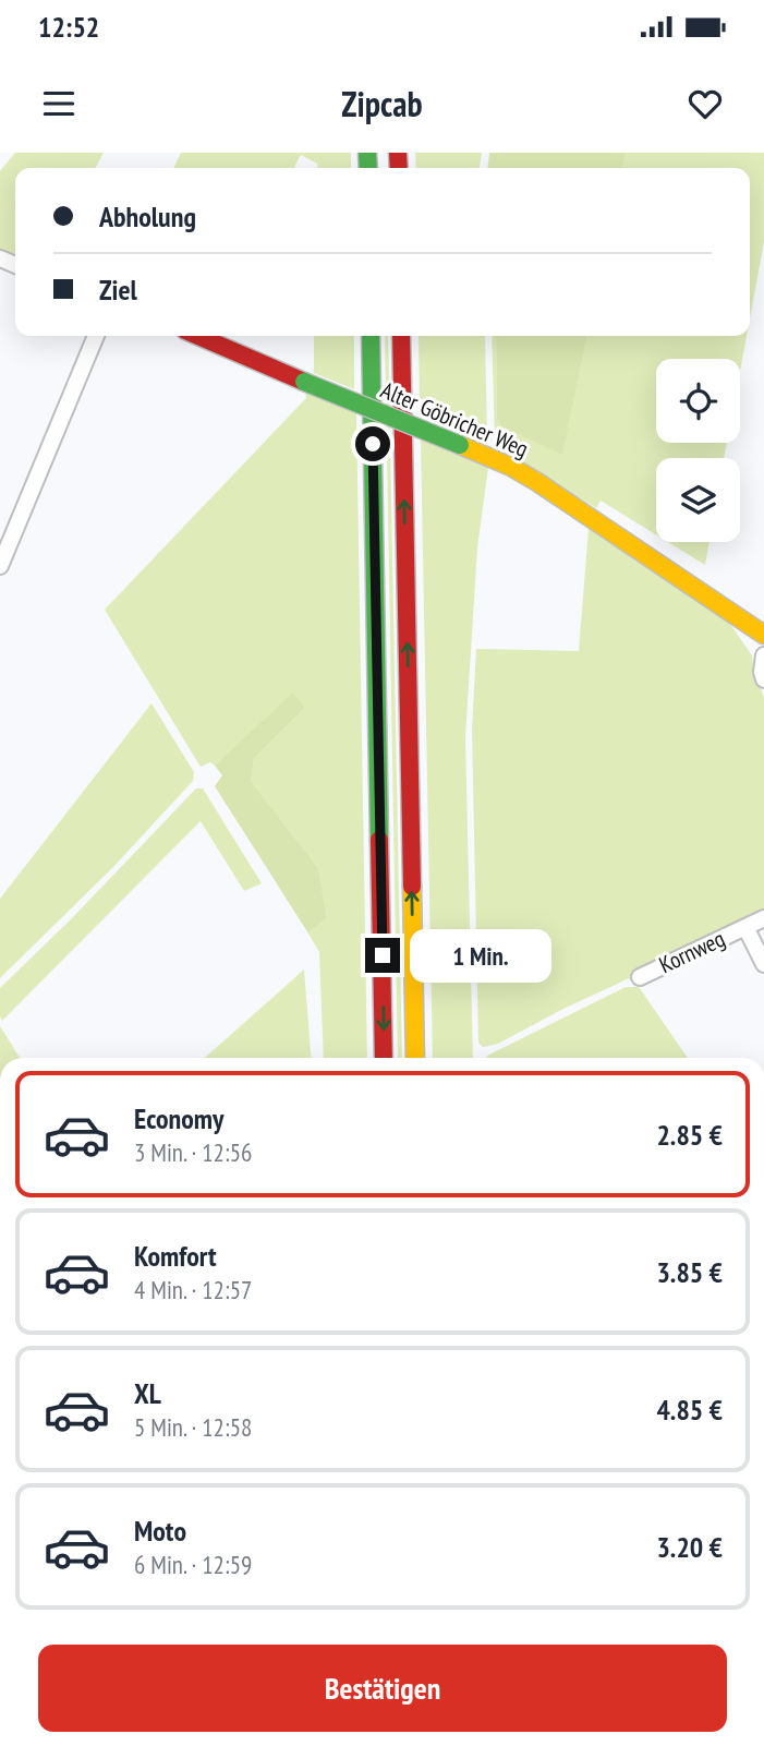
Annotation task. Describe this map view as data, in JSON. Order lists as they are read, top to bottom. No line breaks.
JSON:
{"streets":{"main road":["Alter Göbricher Weg"],"street":["Kornweg"]},"page":{"status":"12:52","header":"Zipcab","banner":["Abholung","Ziel"],"bubble":"1 Min.","list":[{"name":"Economy","note":"3 Min. · 12:56","value":"2.85 €"},{"name":"Komfort","note":"4 Min. · 12:57","value":"3.85 €"},{"name":"XL","note":"5 Min. · 12:58","value":"4.85 €"},{"name":"Moto","note":"6 Min. · 12:59","value":"3.20 €"}],"buttons":"Bestätigen"}}
